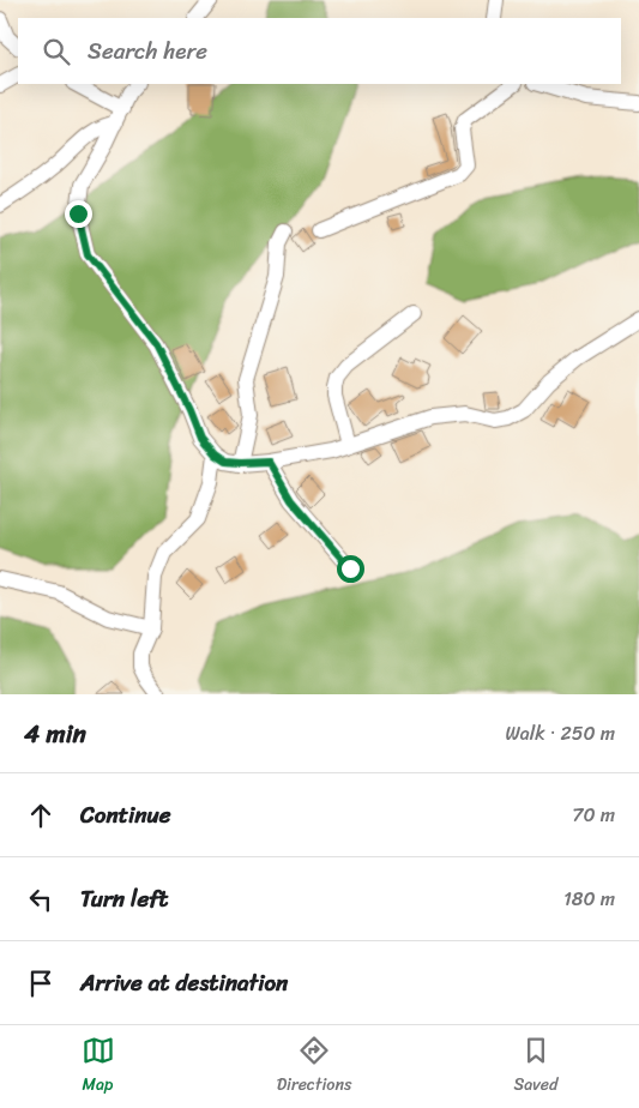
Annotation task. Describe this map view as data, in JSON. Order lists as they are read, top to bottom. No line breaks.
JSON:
{"page":{"search":"Search here","heading":["4 min","Walk · 250 m"],"list":[["Continue","70 m"],["Turn left","180 m"],"Arrive at destination"],"nav":["Map","Directions","Saved"]}}
